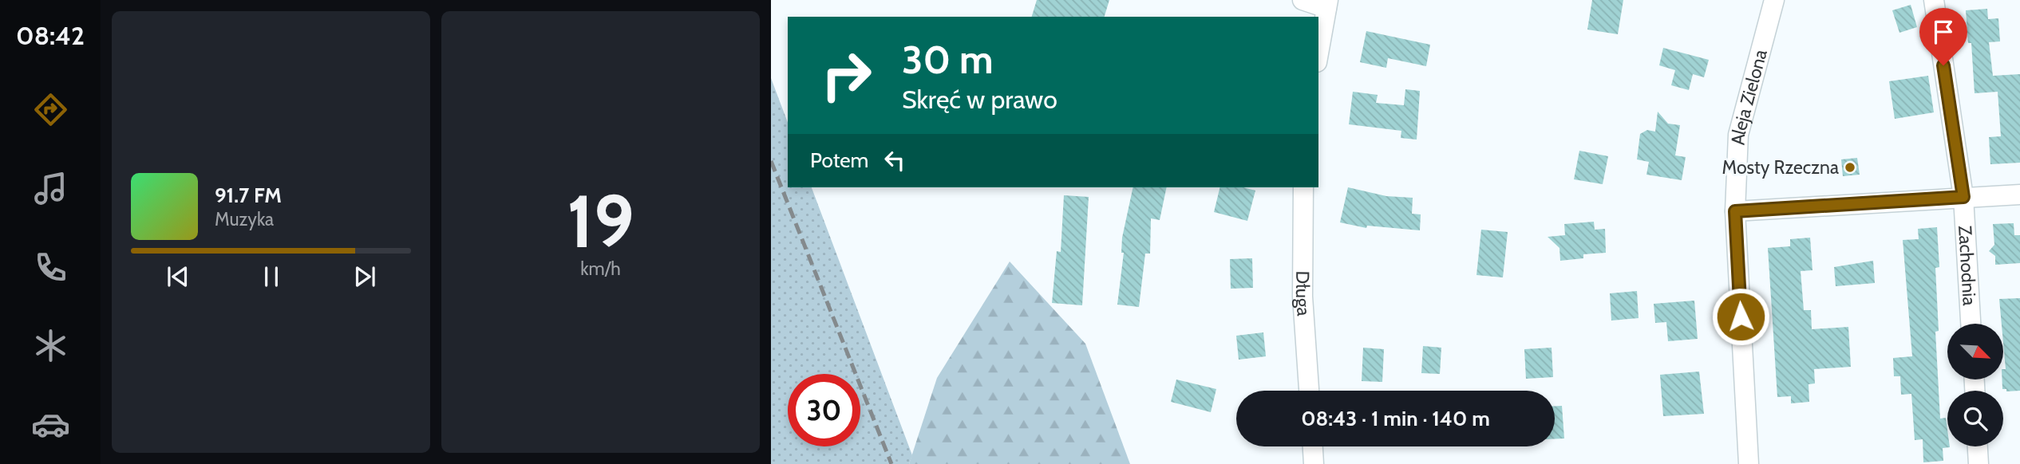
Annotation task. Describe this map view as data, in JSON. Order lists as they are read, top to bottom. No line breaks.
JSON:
{"streets":{"street":["Aleja Zielona","Zachodnia","Długa"]},"places":["Mosty Rzeczna"],"north":"bottom right","page":{"tabs":"08:42","tile":["19","km/h"],"turn":["30 m","Skręć w prawo"],"then":"Potem","song":["91.7 FM","Muzyka"],"limit":"30","trip":"08:43 · 1 min · 140 m"}}
